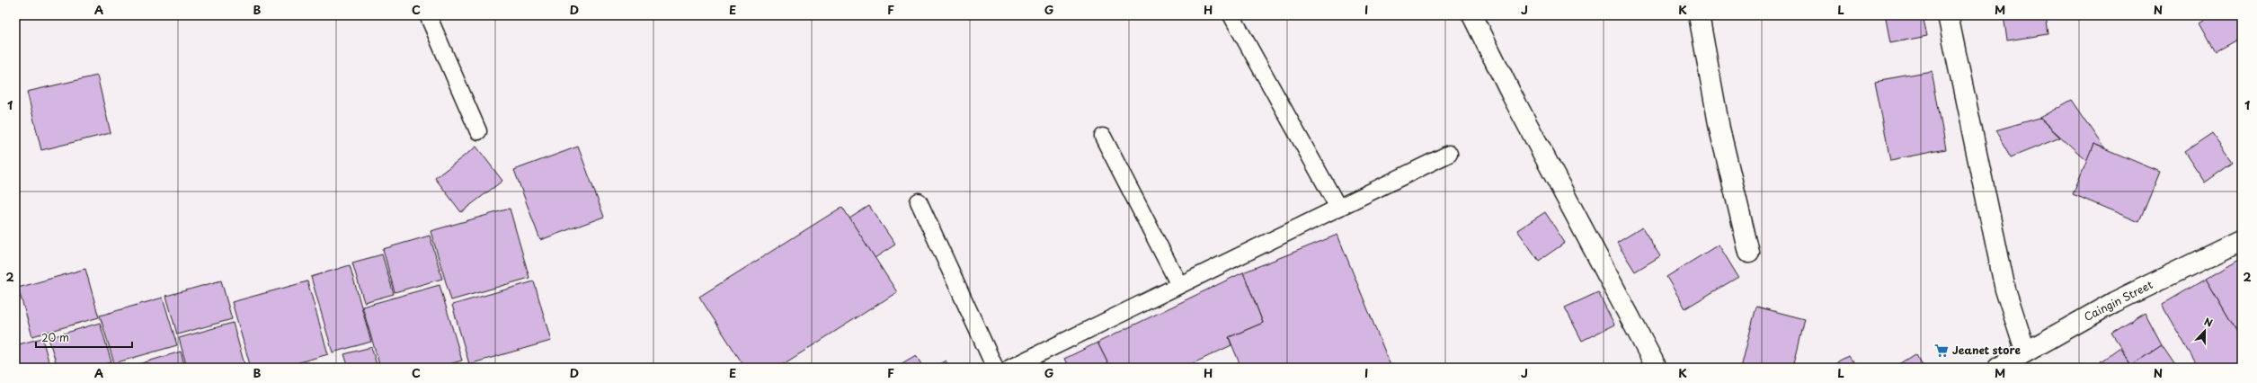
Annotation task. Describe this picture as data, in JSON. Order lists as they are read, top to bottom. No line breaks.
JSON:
{"streets":{"street":["Caingin Street"]},"places":{"supermarket":["Jeanet store"]},"scale_bar":"20 m","north":"top","grid":{"columns":["A","B","C","D","E","F","G","H","I","J","K","L","M","N"],"rows":["1","2"]}}
